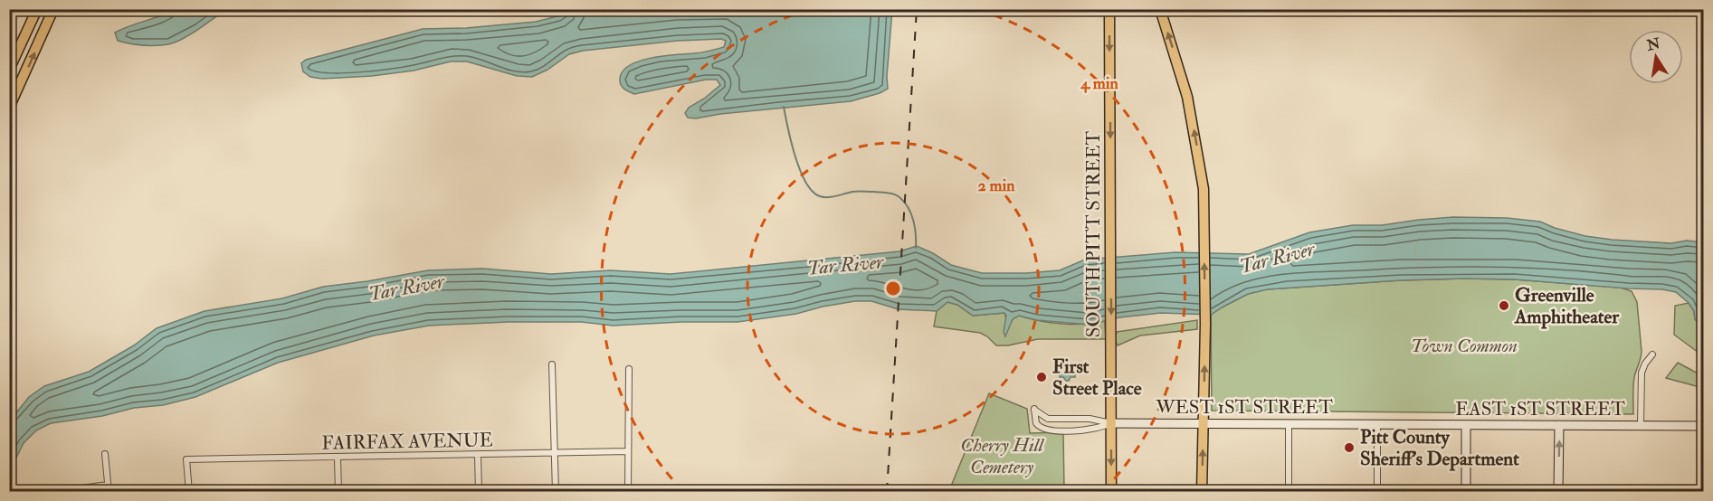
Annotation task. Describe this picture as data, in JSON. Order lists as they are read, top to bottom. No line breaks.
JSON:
{"streets":{"main road":["SOUTH PITT STREET"],"street":["WEST 1ST STREET","EAST 1ST STREET","FAIRFAX AVENUE"]},"crossings":[["SOUTH PITT STREET","WEST 1ST STREET"],["WEST 1ST STREET","EAST 1ST STREET"]],"one_way":["SOUTH PITT STREET"],"water":["Tar River"],"parks":["Town Common","Cherry Hill Cemetery"],"places":["Greenville Amphitheater","First Street Place","Pitt County Sheriff's Department"],"north":"top","rings":["4 min","2 min"]}
